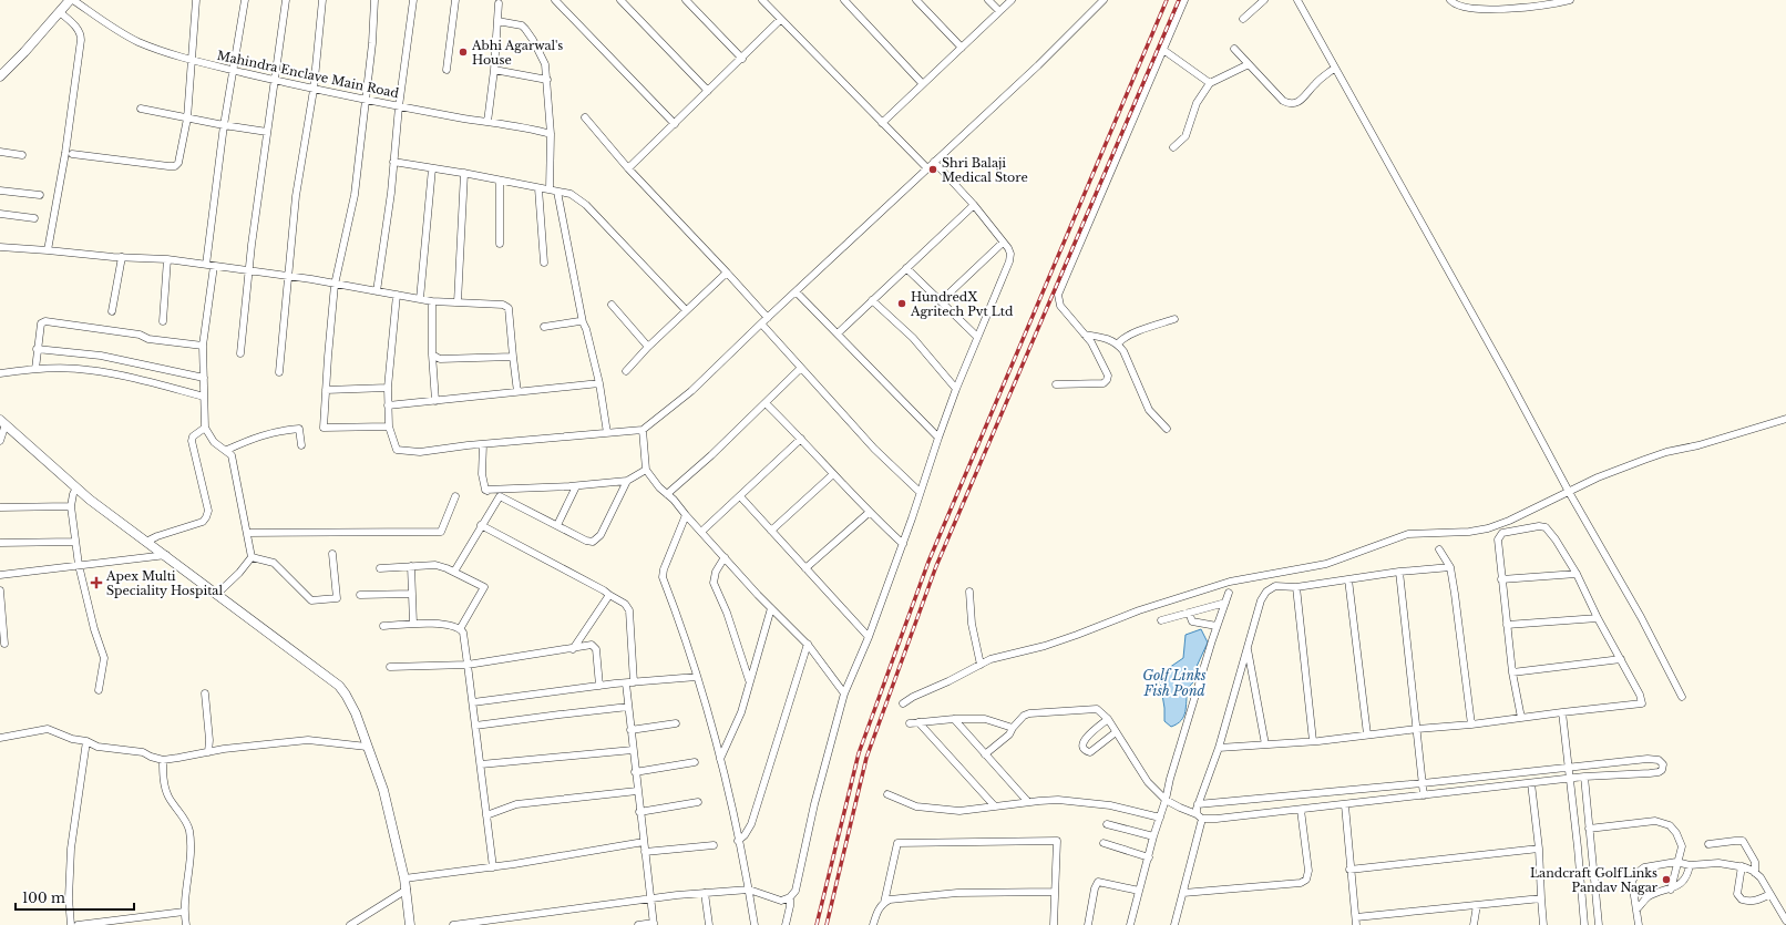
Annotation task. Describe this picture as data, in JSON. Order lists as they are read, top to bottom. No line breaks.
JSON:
{"streets":{"street":["Mahindra Enclave Main Road"]},"water":["Golf Links Fish Pond"],"places":{"other":["Abhi Agarwal's House","Shri Balaji Medical Store","HundredX Agritech Pvt Ltd","Landcraft GolfLinks Pandav Nagar"],"health":["Apex Multi Speciality Hospital"]},"scale_bar":"100 m"}
